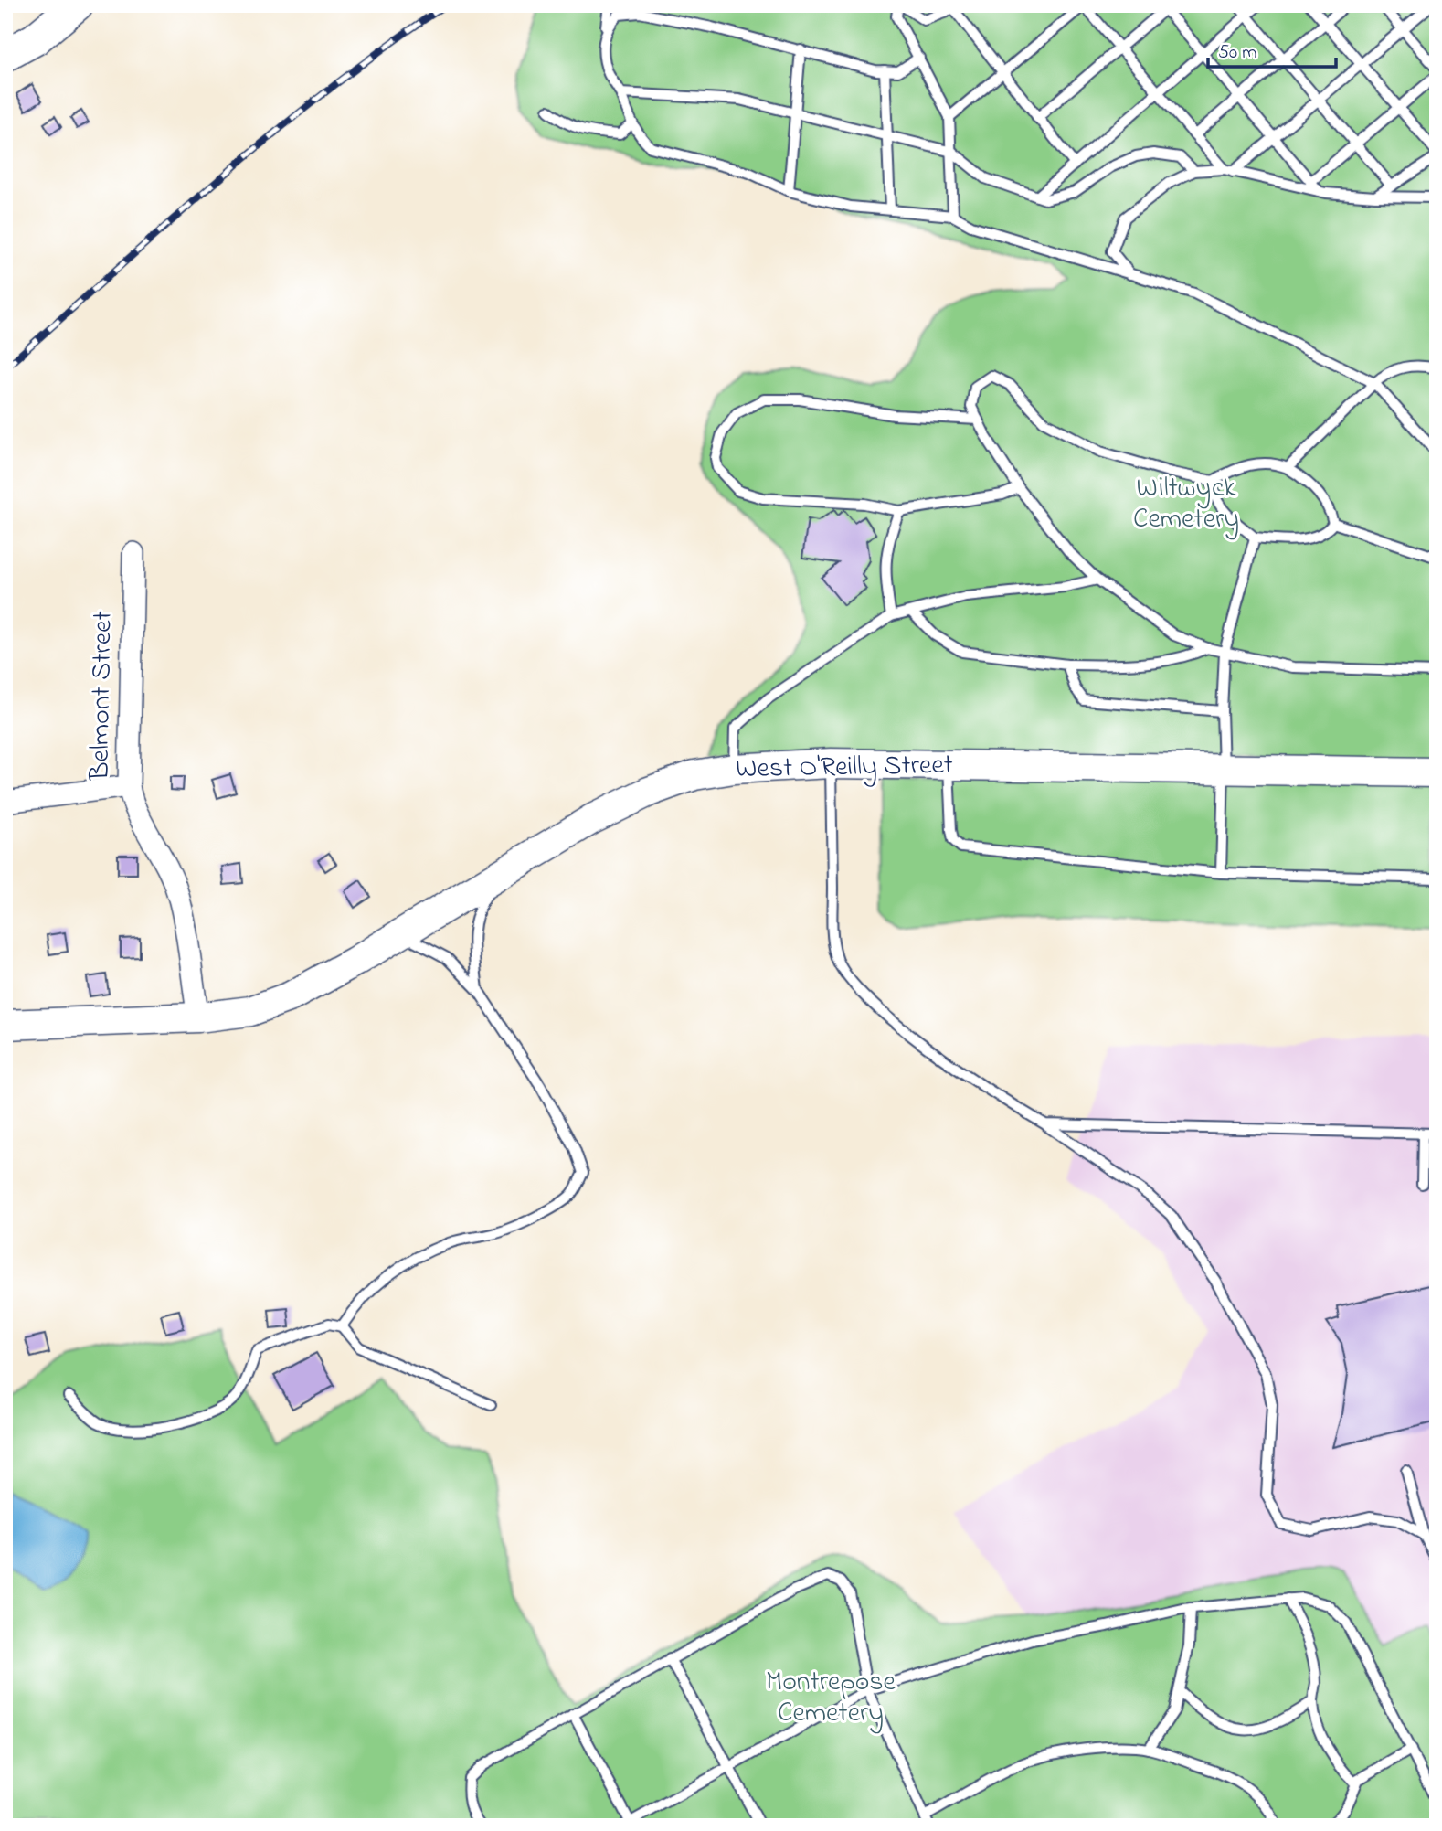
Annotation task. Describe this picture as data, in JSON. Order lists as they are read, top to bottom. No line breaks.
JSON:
{"streets":{"street":["Belmont Street","West O'Reilly Street"]},"crossings":[["Belmont Street","West O'Reilly Street"]],"parks":["Wiltwyck Cemetery","Montrepose Cemetery"],"scale_bar":"50 m"}
